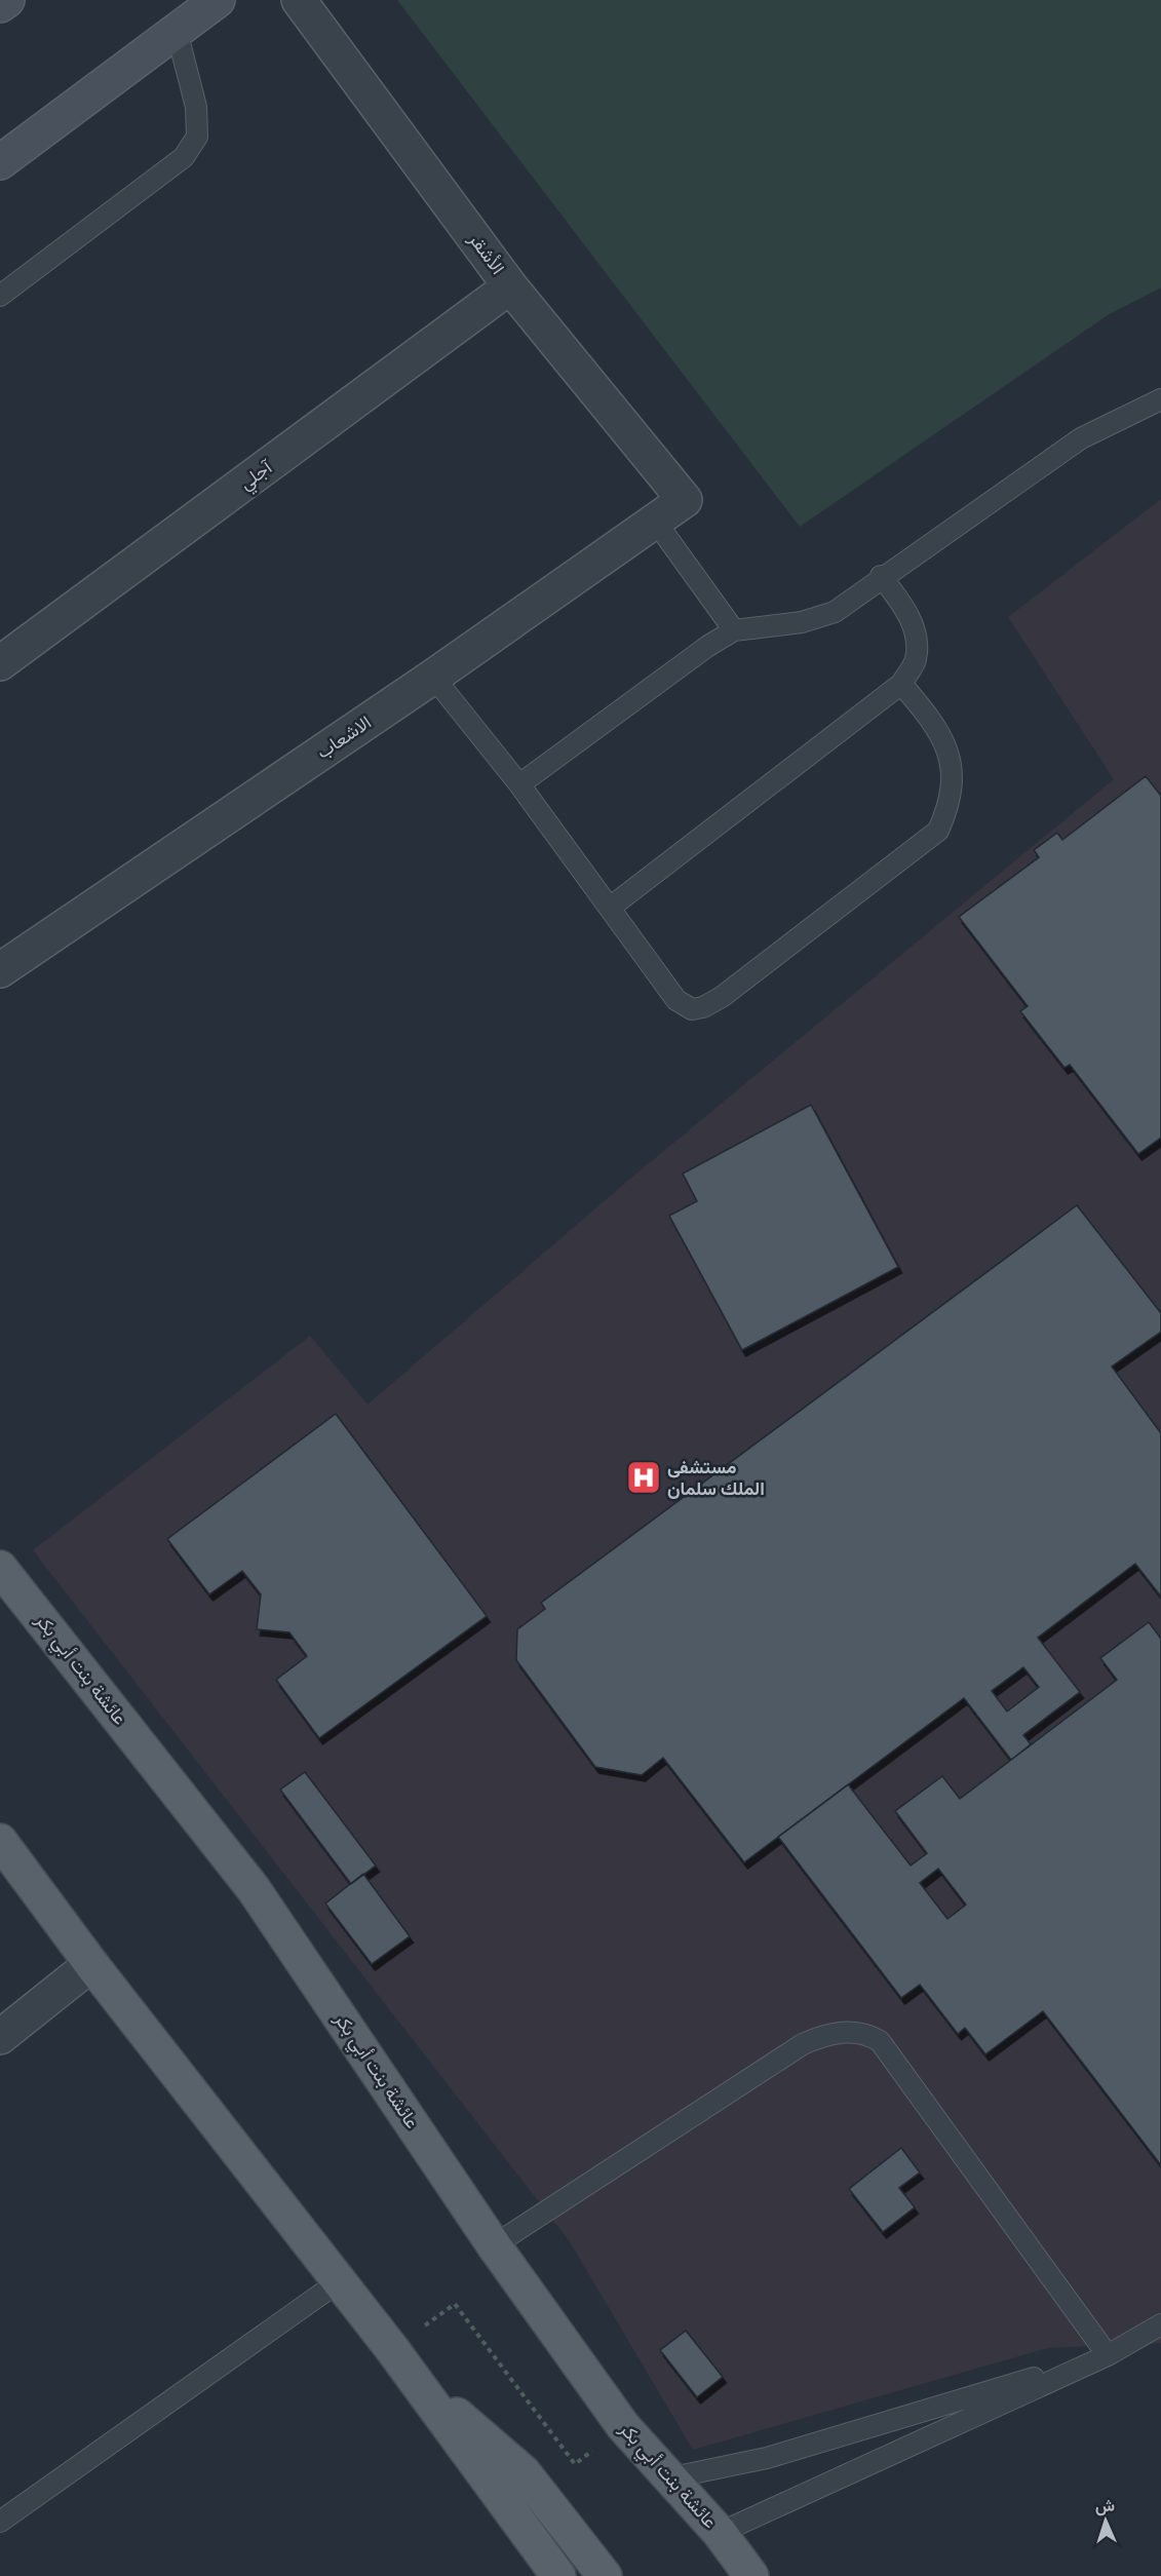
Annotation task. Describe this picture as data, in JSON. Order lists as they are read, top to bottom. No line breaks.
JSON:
{"streets":{"main road":["عائشة بنت أبي بكر"],"street":["الأشقر","آجلي","الاشعاب"]},"crossings":[["الأشقر","آجلي"],["الأشقر","الاشعاب"]],"places":{"hospital":["مستشفى الملك سلمان"]},"north":"top"}
